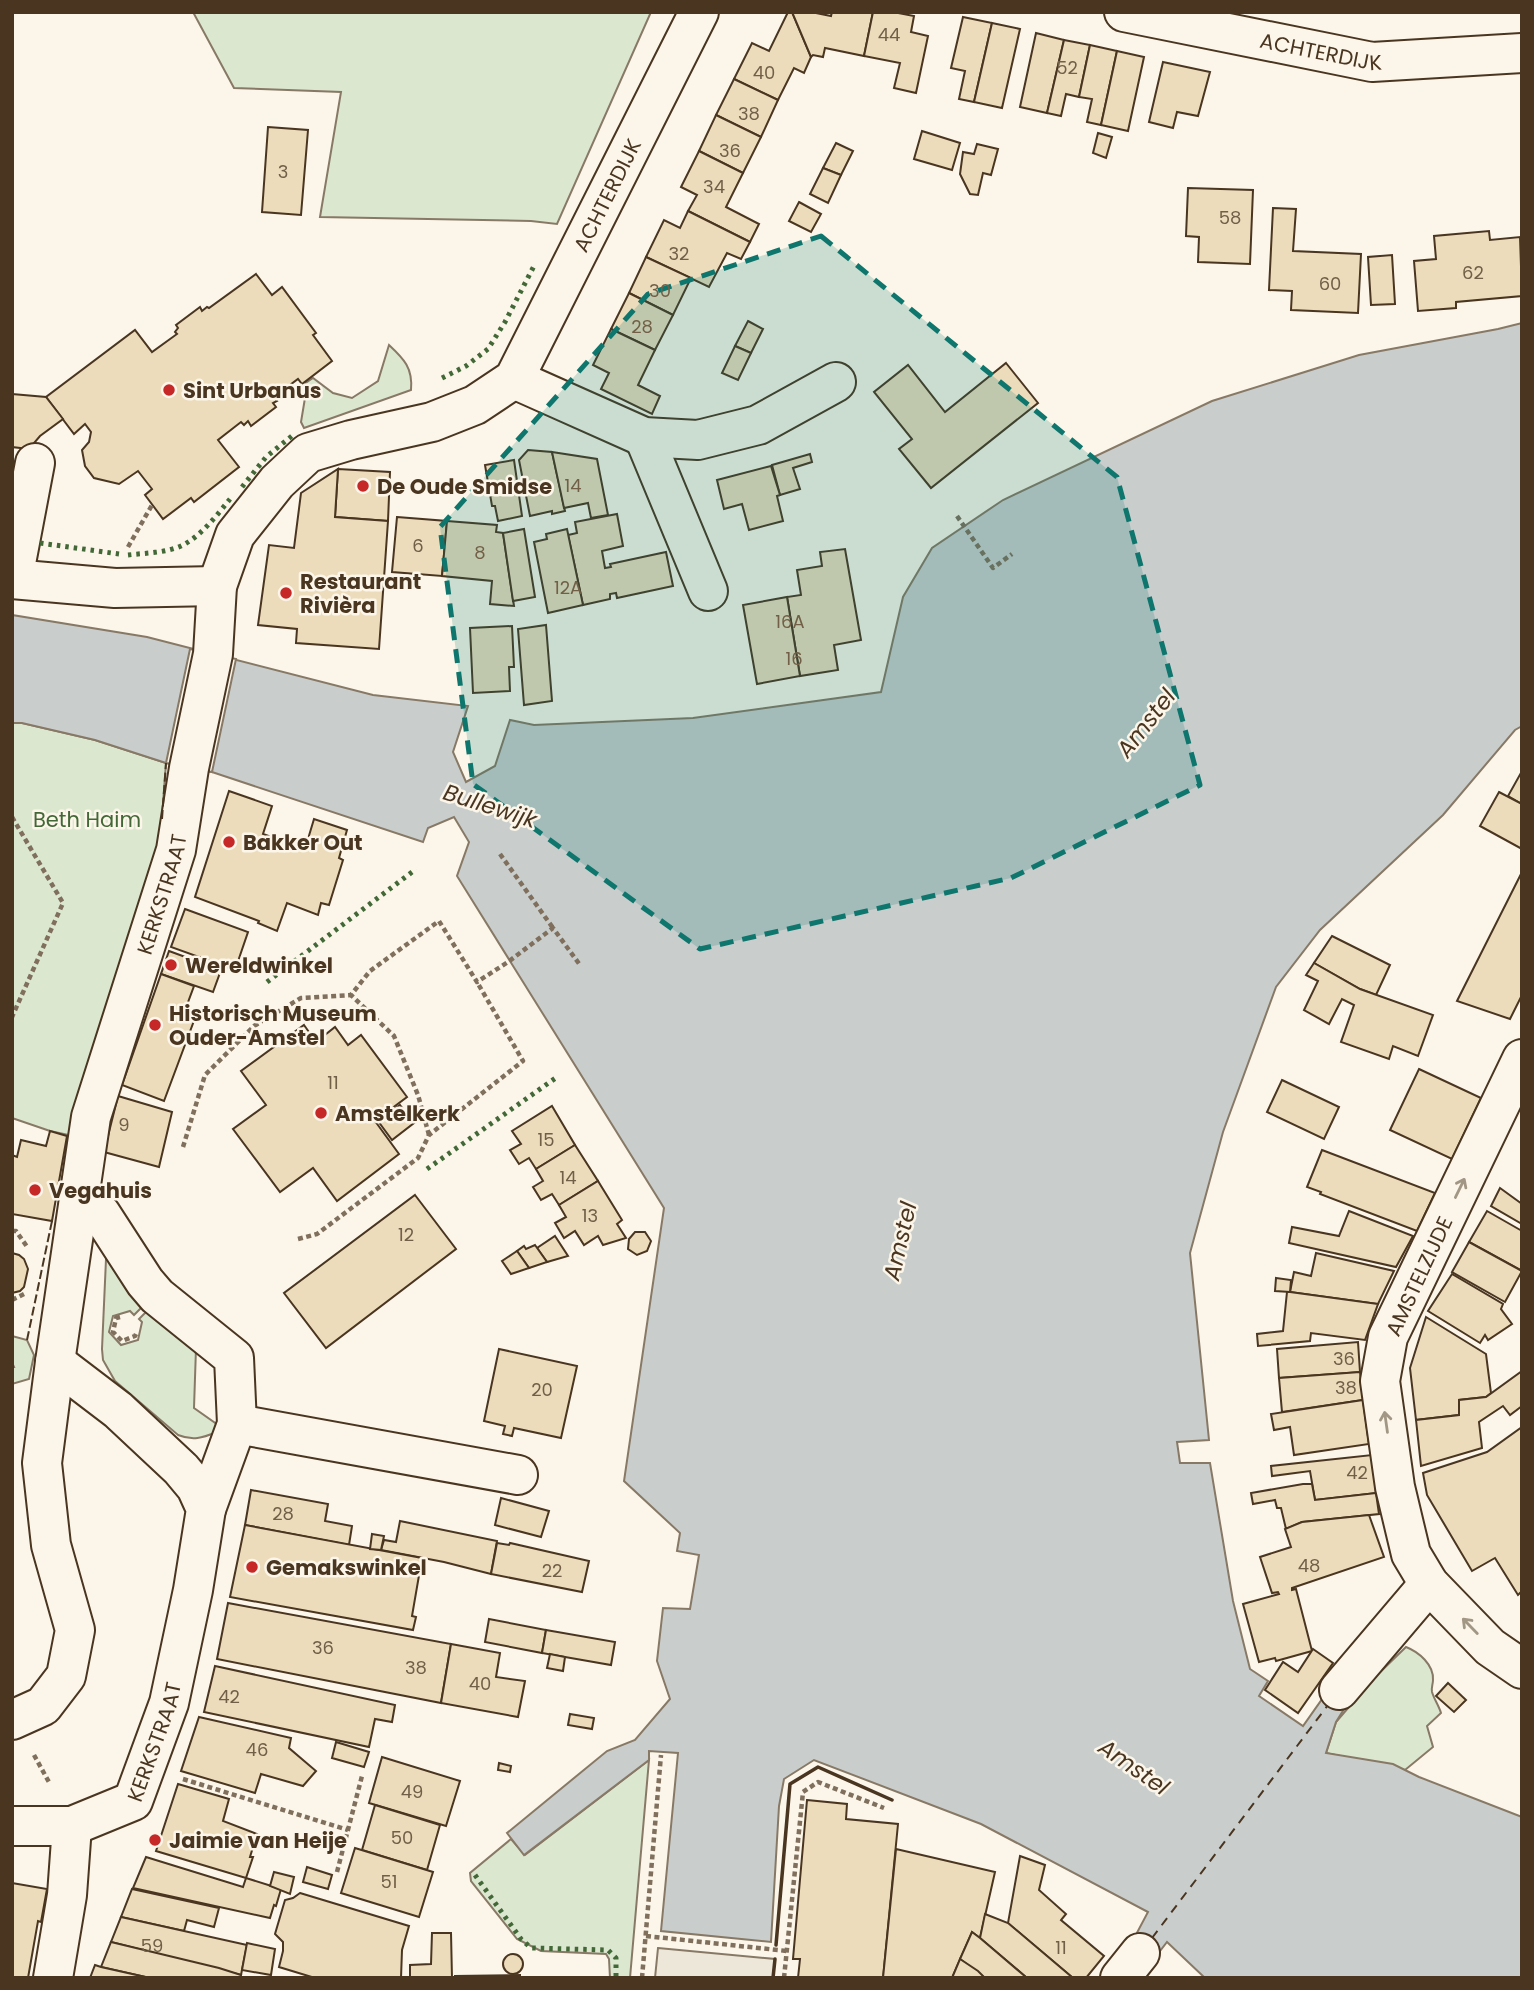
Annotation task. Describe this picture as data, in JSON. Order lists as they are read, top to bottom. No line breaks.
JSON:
{"streets":{"street":["ACHTERDIJK","KERKSTRAAT","AMSTELZIJDE"]},"crossings":[["ACHTERDIJK","KERKSTRAAT"]],"one_way":["AMSTELZIJDE"],"water":["Amstel","Bullewijk"],"parks":["Beth Haim"],"places":["Sint Urbanus","De Oude Smidse","Restaurant Rivièra","Bakker Out","Wereldwinkel","Historisch Museum Ouder-Amstel","Amstelkerk","Vegahuis","Gemakswinkel","Jaimie van Heije"],"house_numbers":["44","52","40","38","36","3","34","58","32","62","60","30","28","14","6","8","12A","16A","16","11","9","15","14","13","12","36","38","20","42","28","48","22","36","38","40","42","46","49","50","51","59","11"]}
